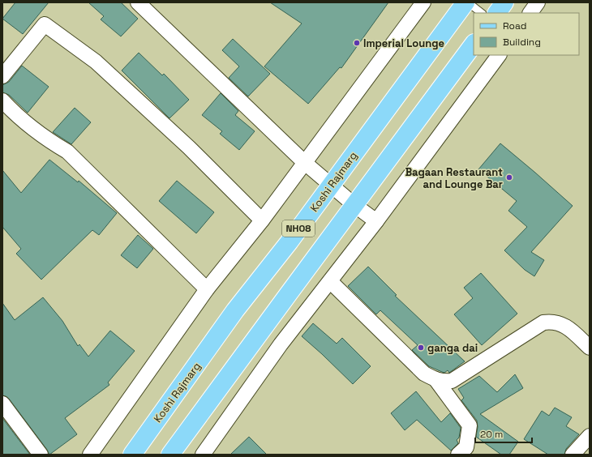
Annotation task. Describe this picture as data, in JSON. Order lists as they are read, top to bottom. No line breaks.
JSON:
{"streets":{"main road":["Koshi Rajmarg","NH08"]},"places":["Imperial Lounge","Bagaan Restaurant and Lounge Bar","ganga dai"],"legend":["Road","Building"],"scale_bar":"20 m"}
